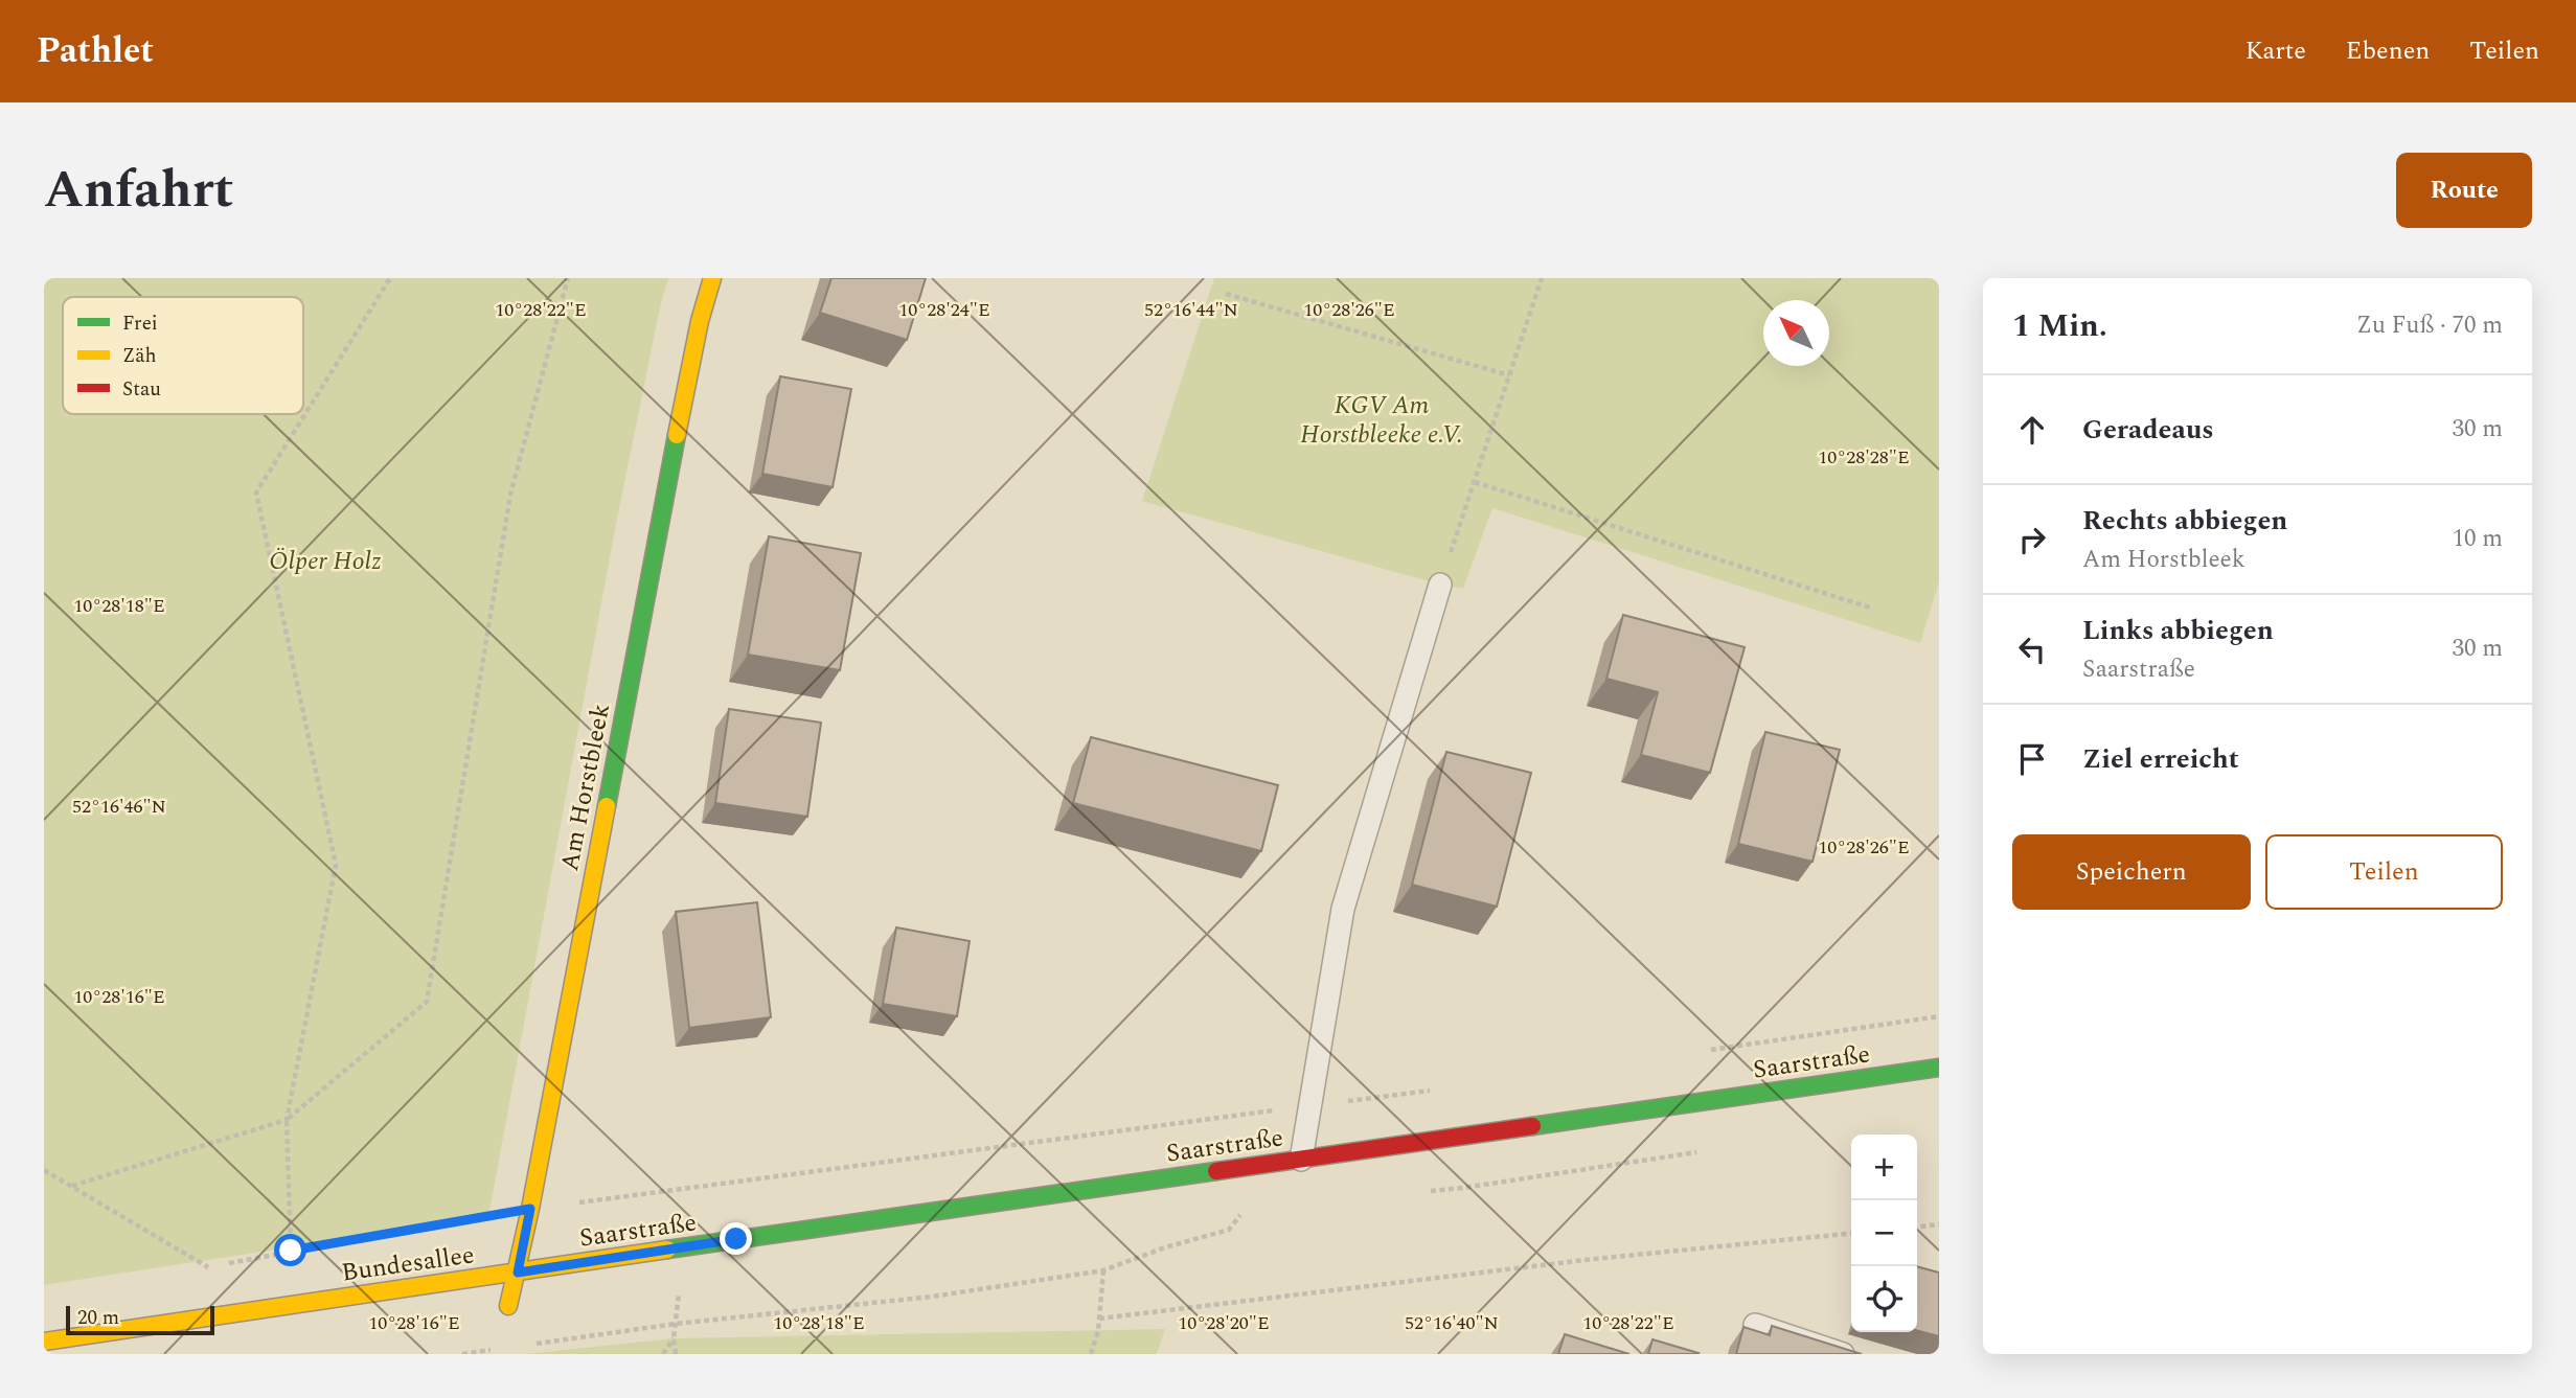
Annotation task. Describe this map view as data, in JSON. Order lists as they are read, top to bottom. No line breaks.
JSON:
{"streets":{"street":["Am Horstbleek","Saarstraße","Bundesallee"]},"crossings":[["Am Horstbleek","Saarstraße"],["Am Horstbleek","Bundesallee"],["Saarstraße","Bundesallee"]],"parks":["KGV Am Horstbleeke e.V.","Ölper Holz"],"legend":["Frei","Zäh","Stau"],"scale_bar":"20 m","north":"top left","page":{"header":"Pathlet","nav":["Karte","Ebenen","Teilen"],"title":"Anfahrt","buttons":["Route",["Speichern","Teilen"]],"heading":["1 Min.","Zu Fuß · 70 m"],"list":[["Geradeaus","30 m"],["Rechts abbiegen","Am Horstbleek","10 m"],["Links abbiegen","Saarstraße","30 m"],"Ziel erreicht"],"map_buttons":["+","−"],"scale":"20 m"},"coordinates":["10°28'22\"E","10°28'24\"E","10°28'26\"E","52°16'44\"N","10°28'28\"E","10°28'18\"E","52°16'46\"N","10°28'16\"E","52°16'40\"N","10°28'20\"E"]}
